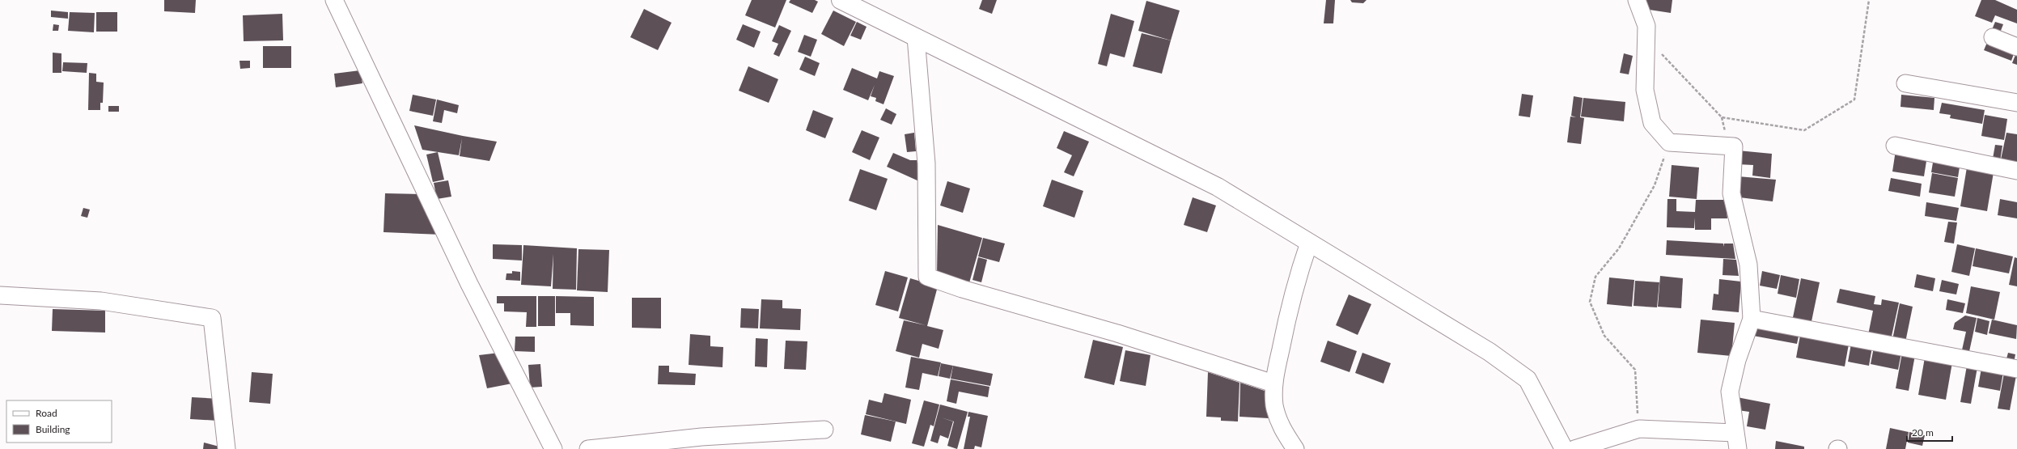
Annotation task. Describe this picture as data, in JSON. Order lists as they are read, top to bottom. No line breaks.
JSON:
{"legend":["Road","Building"],"scale_bar":"20 m"}
